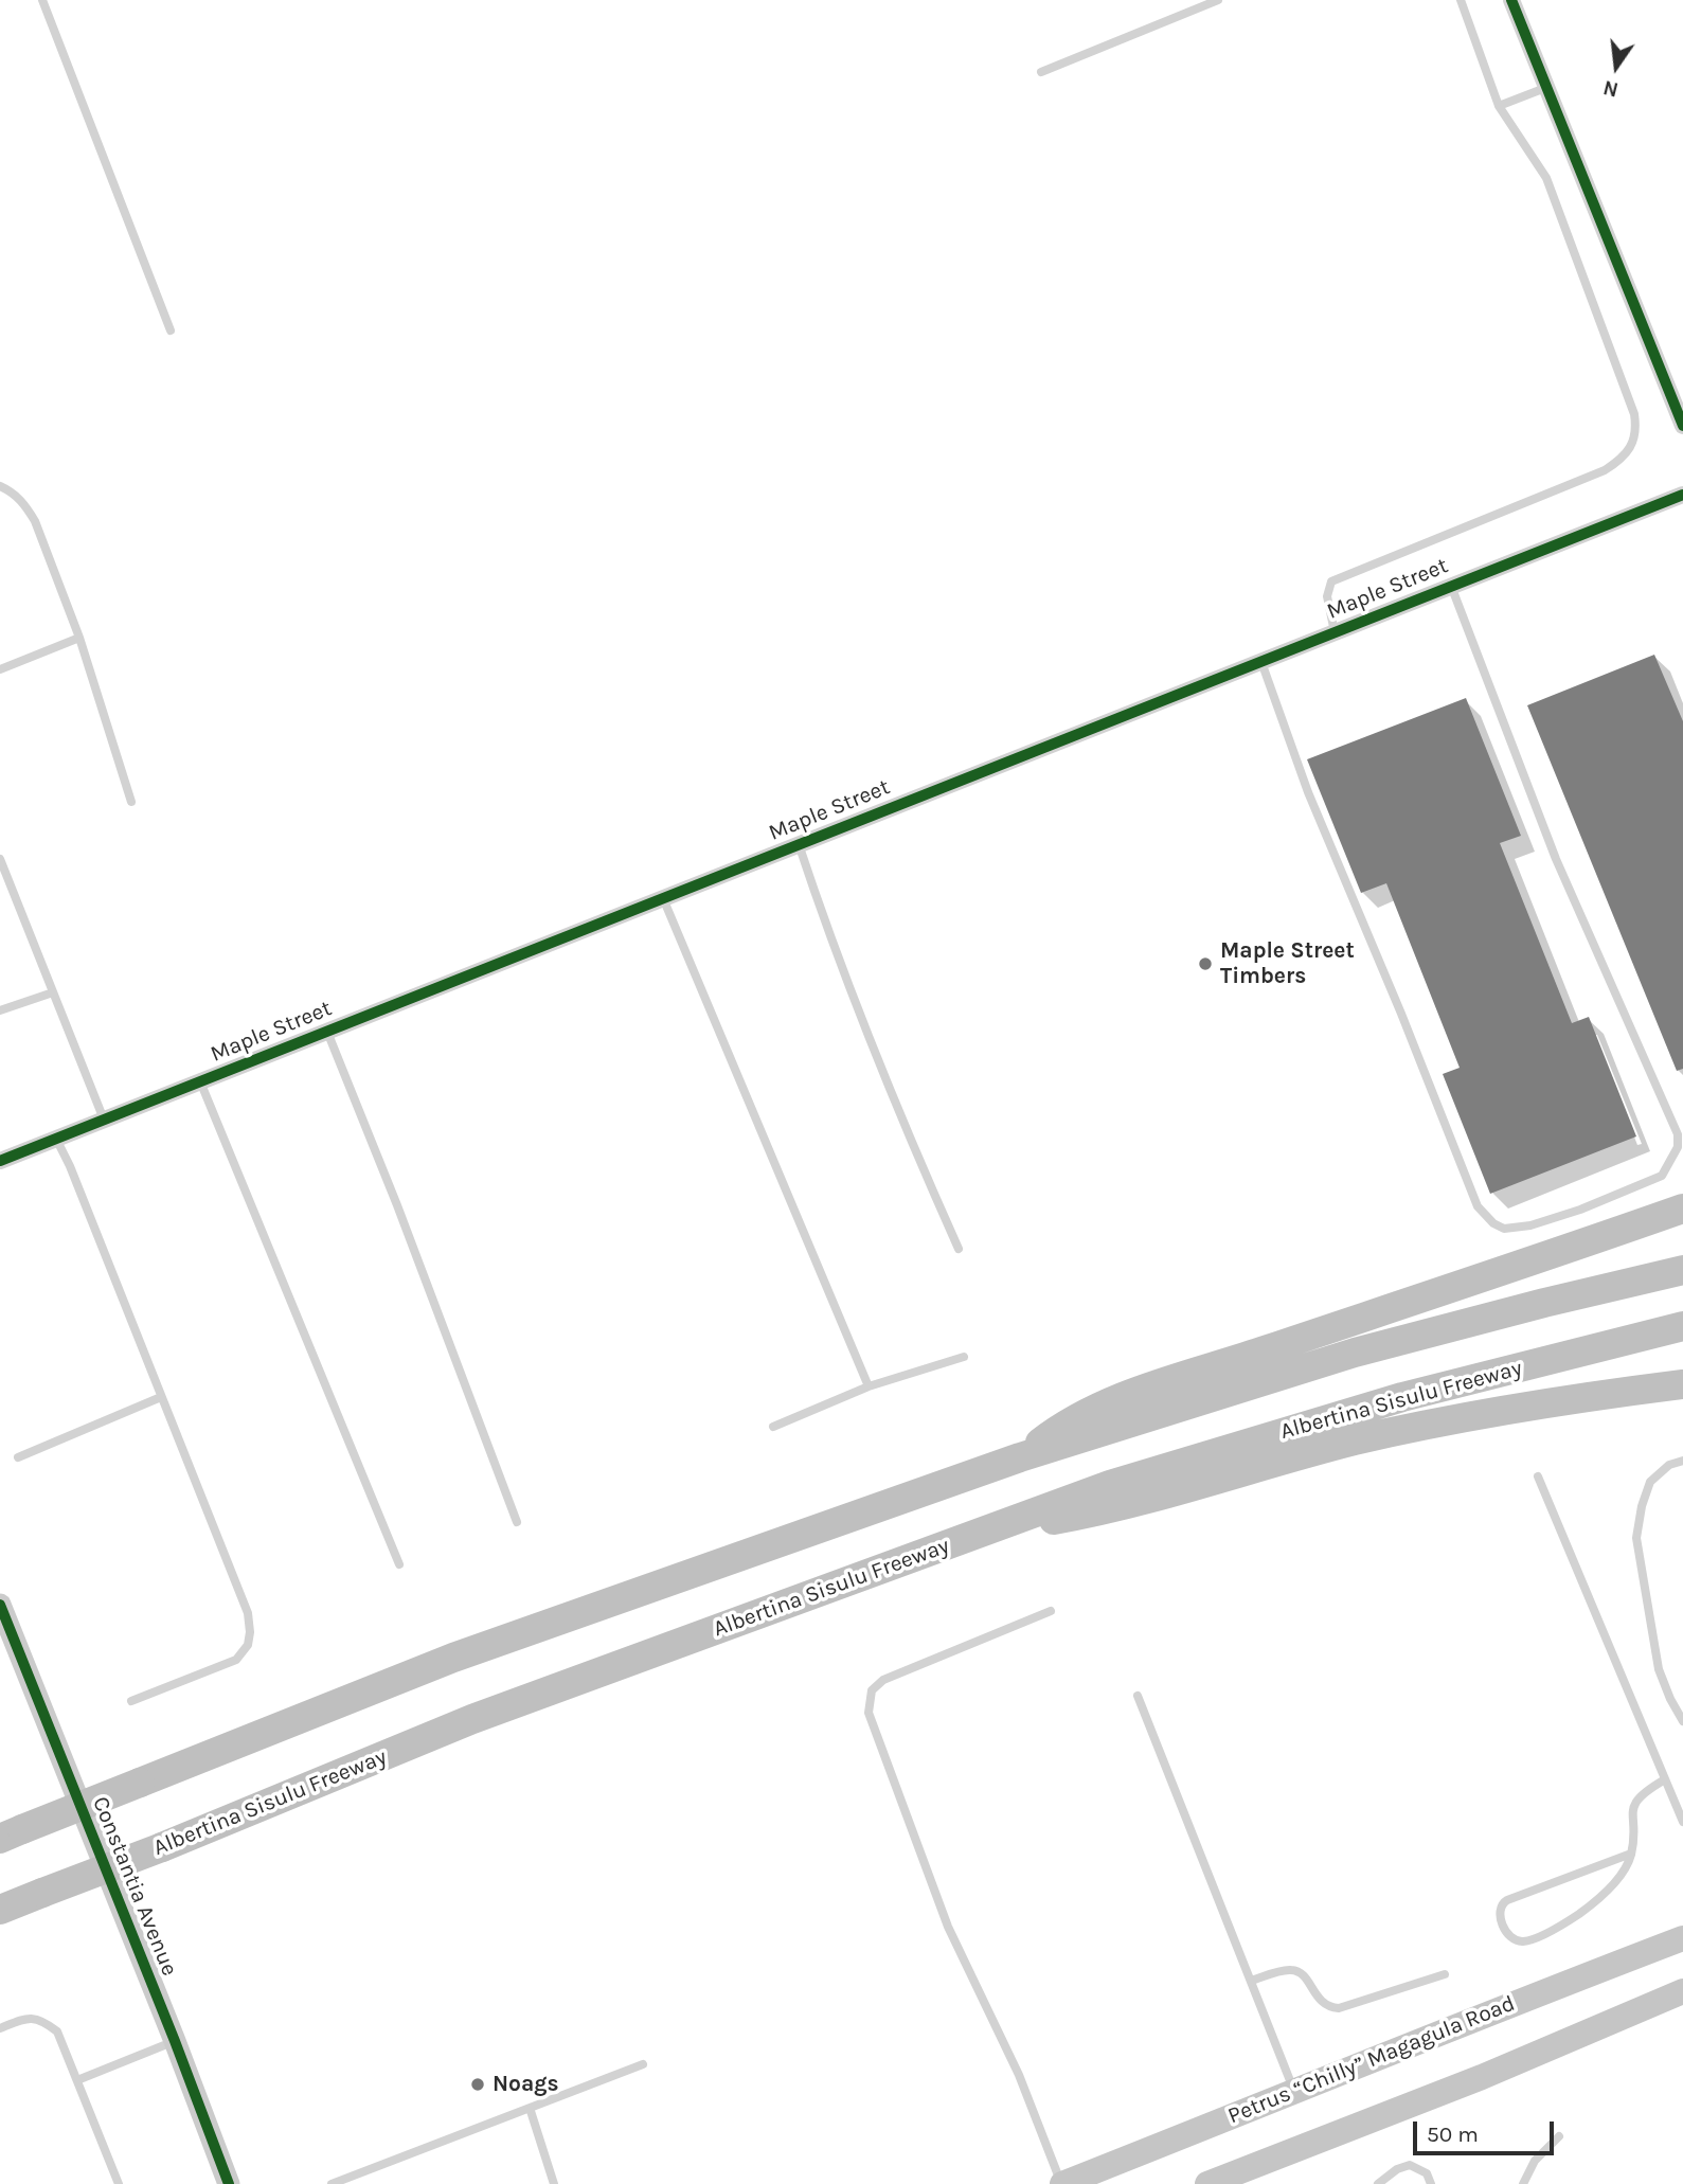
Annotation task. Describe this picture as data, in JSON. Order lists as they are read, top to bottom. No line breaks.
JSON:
{"streets":{"highway":["Albertina Sisulu Freeway"],"main road":["Petrus “Chilly” Magagula Road"],"street":["Maple Street","Constantia Avenue"]},"places":["Maple Street Timbers","Noags"],"scale_bar":"50 m","north":"bottom"}
